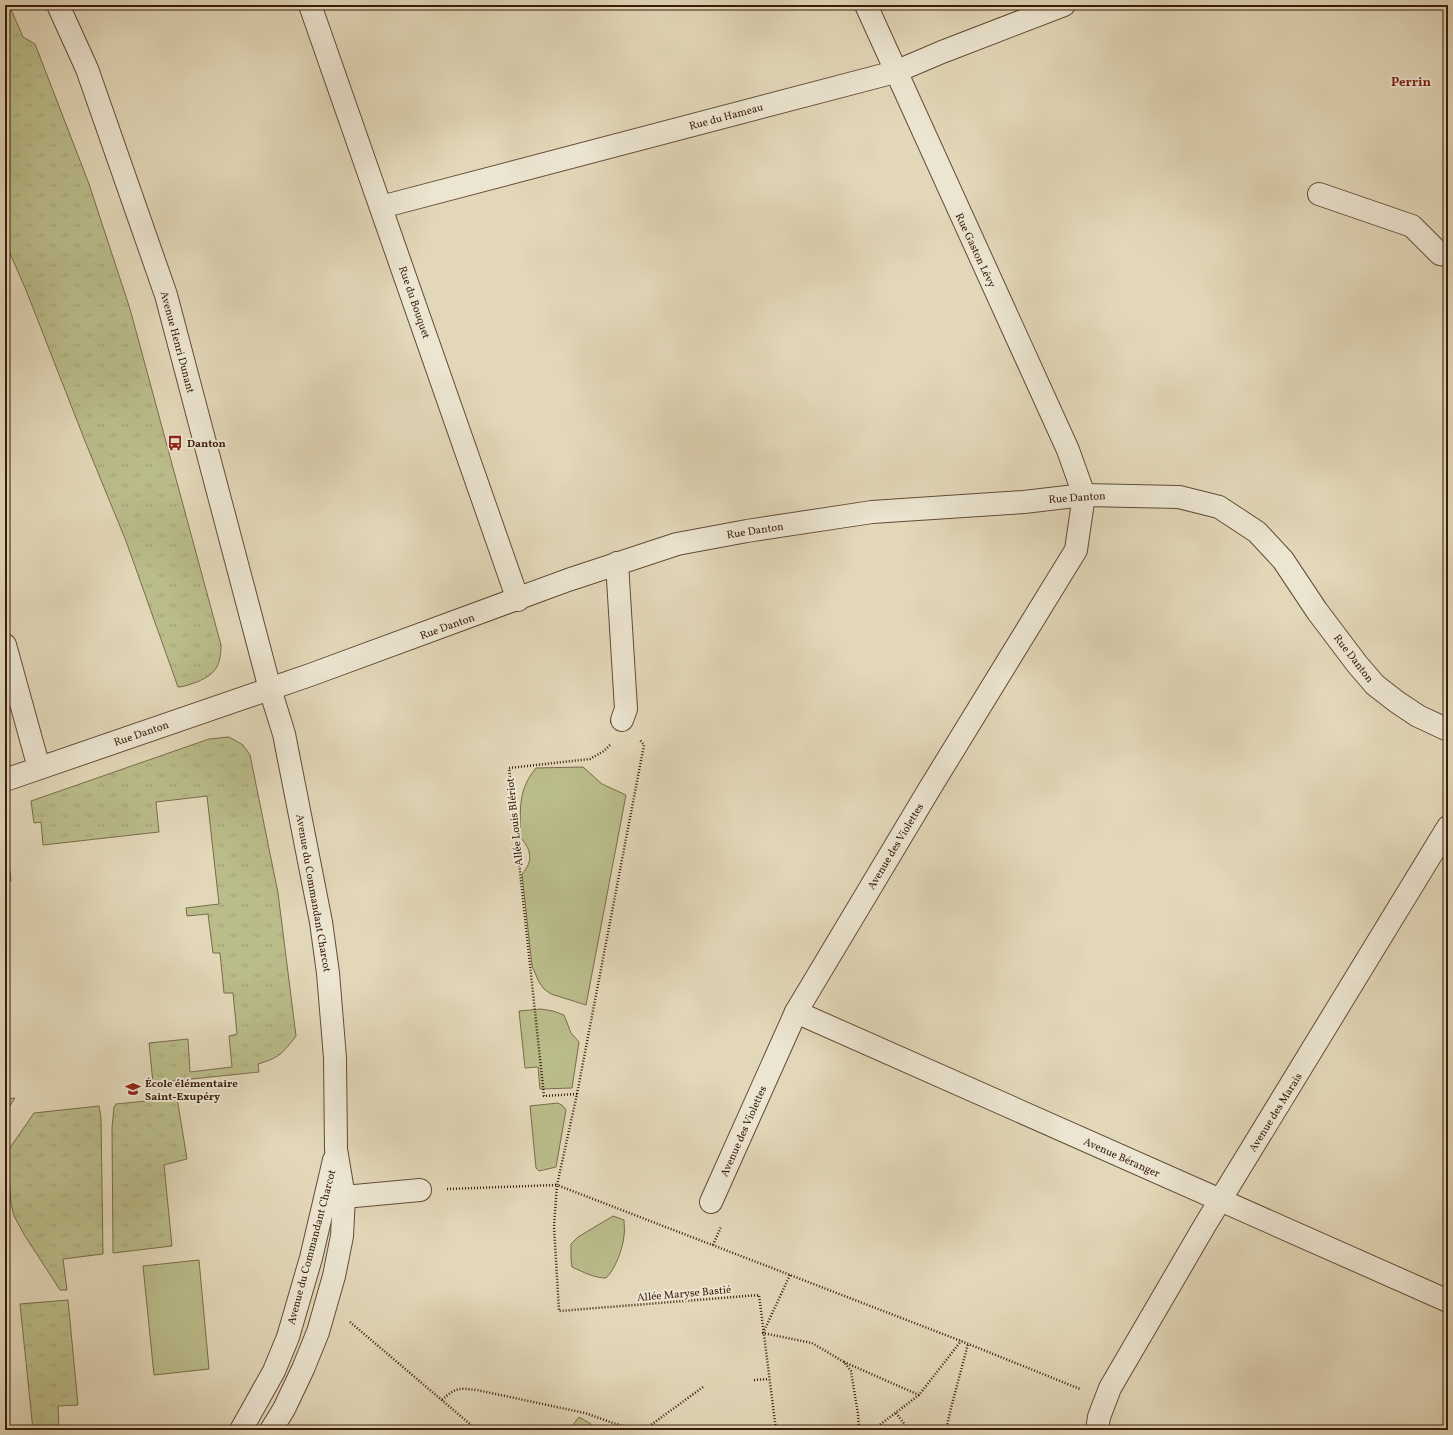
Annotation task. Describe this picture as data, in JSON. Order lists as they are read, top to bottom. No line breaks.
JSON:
{"streets":{"street":["Rue du Hameau","Rue Gaston Lévy","Rue du Bouquet","Avenue Henri Dunant","Rue Danton","Avenue des Violettes","Avenue du Commandant Charcot","Avenue des Marais","Avenue Béranger"],"path":["Allée Louis Blériot","Allée Maryse Bastié"]},"crossings":[["Rue du Hameau","Rue Gaston Lévy"],["Rue du Hameau","Rue du Bouquet"],["Rue Gaston Lévy","Rue Danton"],["Rue Gaston Lévy","Avenue des Violettes"],["Rue du Bouquet","Rue Danton"],["Avenue Henri Dunant","Rue Danton"],["Avenue Henri Dunant","Avenue du Commandant Charcot"],["Rue Danton","Avenue des Violettes"],["Rue Danton","Avenue du Commandant Charcot"],["Avenue des Violettes","Avenue Béranger"],["Avenue des Marais","Avenue Béranger"]],"districts":["Perrin"],"places":{"bus stop":["Danton"],"school or university":["École élémentaire Saint-Exupéry"]}}
